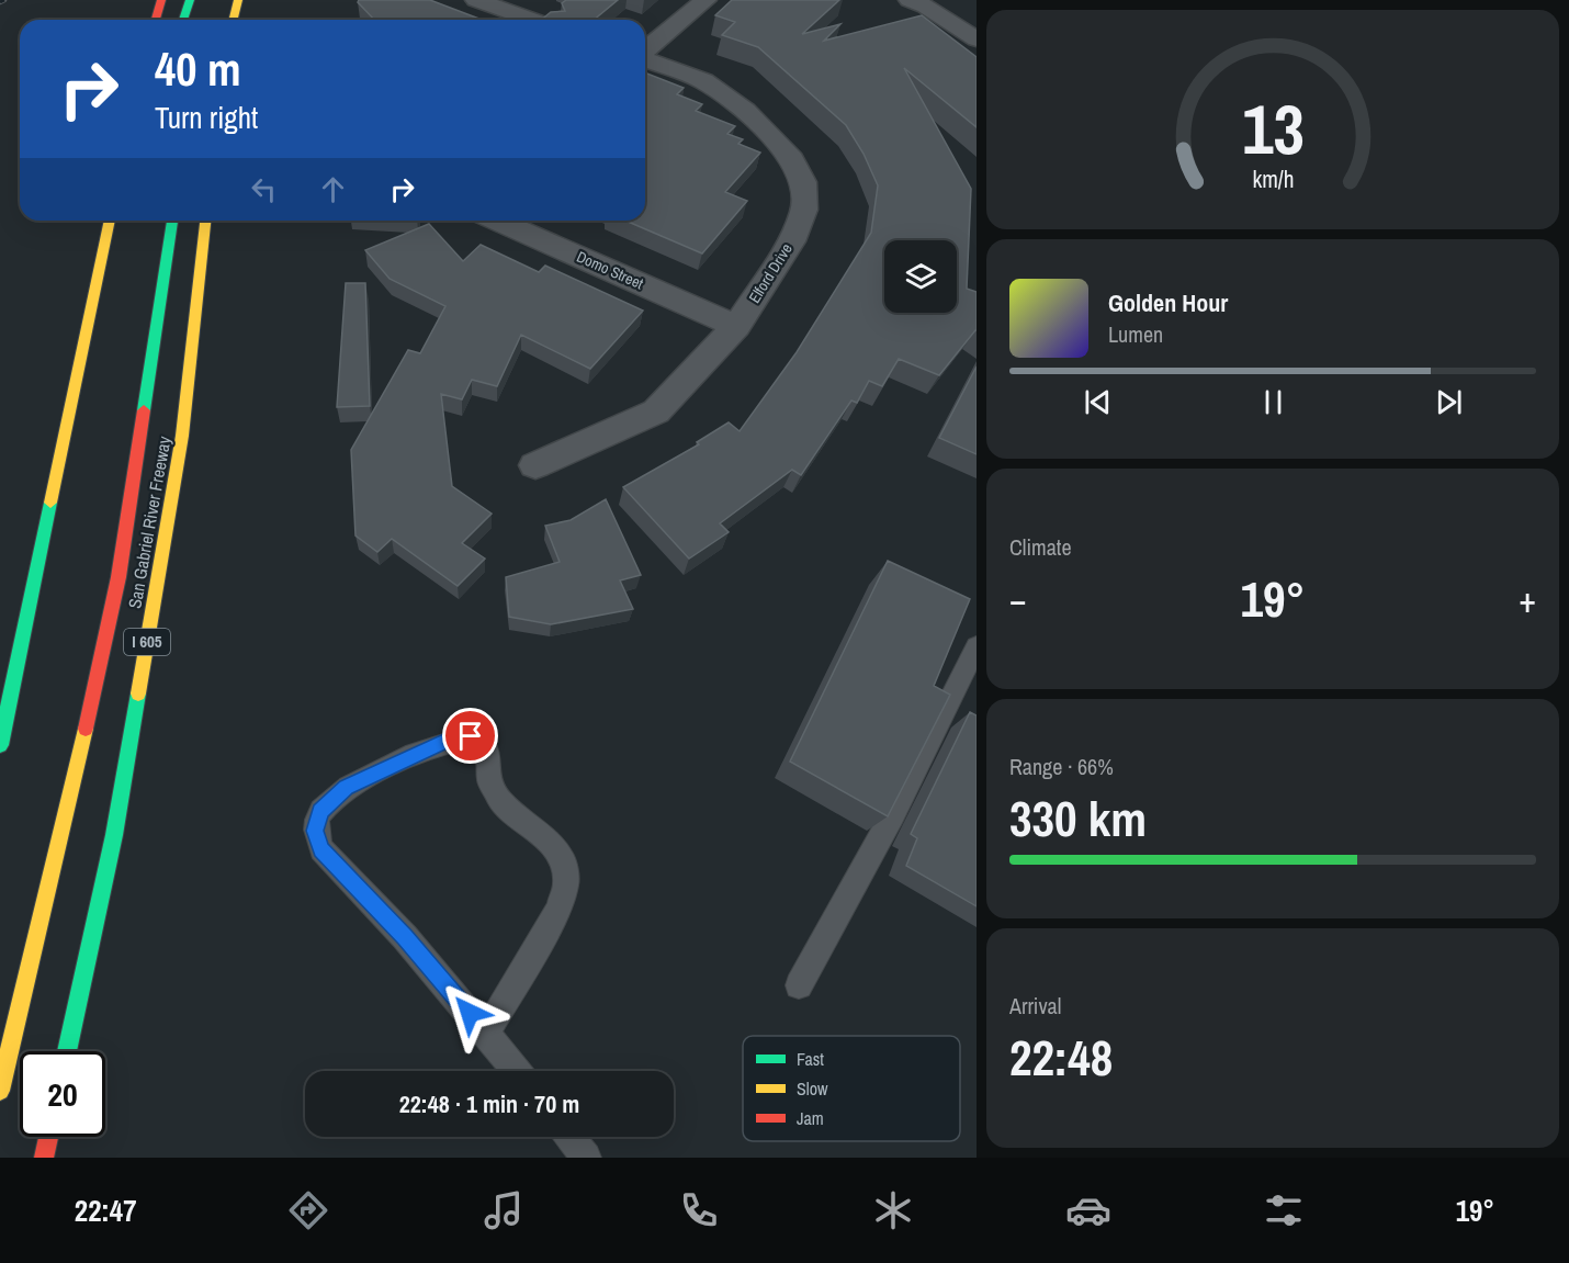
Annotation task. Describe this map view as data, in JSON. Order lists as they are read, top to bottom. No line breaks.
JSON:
{"streets":{"highway":["San Gabriel River Freeway","I 605"],"street":["Domo Street","Elford Drive"]},"crossings":[["Domo Street","Elford Drive"]],"legend":["Fast","Slow","Jam"],"page":{"turn":["40 m","Turn right"],"song":["Golden Hour","Lumen"],"tile":["Climate",["Range · 66%","330 km"],["Arrival","22:48"]],"heat":["−","19°","+"],"limit":"20","trip":"22:48 · 1 min · 70 m","tabs":["22:47","19°"],"gauge":["13","km/h"]}}
